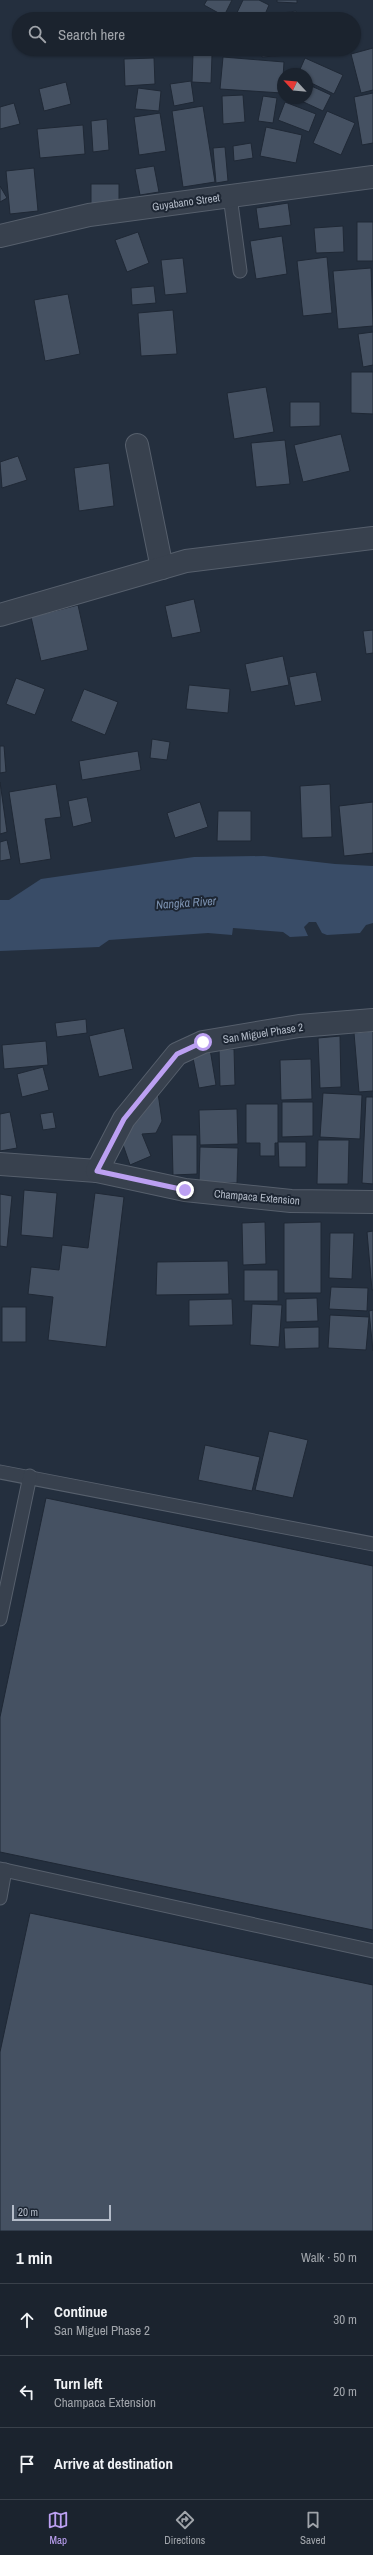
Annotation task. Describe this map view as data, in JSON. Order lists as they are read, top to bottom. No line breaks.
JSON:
{"streets":{"street":["Guyabano Street","San Miguel Phase 2","Champaca Extension"]},"crossings":[["San Miguel Phase 2","Champaca Extension"]],"water":["Nangka River"],"scale_bar":"20 m","north":"top left","page":{"search":"Search here","scale":"20 m","heading":["1 min","Walk · 50 m"],"list":[["Continue","San Miguel Phase 2","30 m"],["Turn left","Champaca Extension","20 m"],"Arrive at destination"],"nav":["Map","Directions","Saved"]}}
